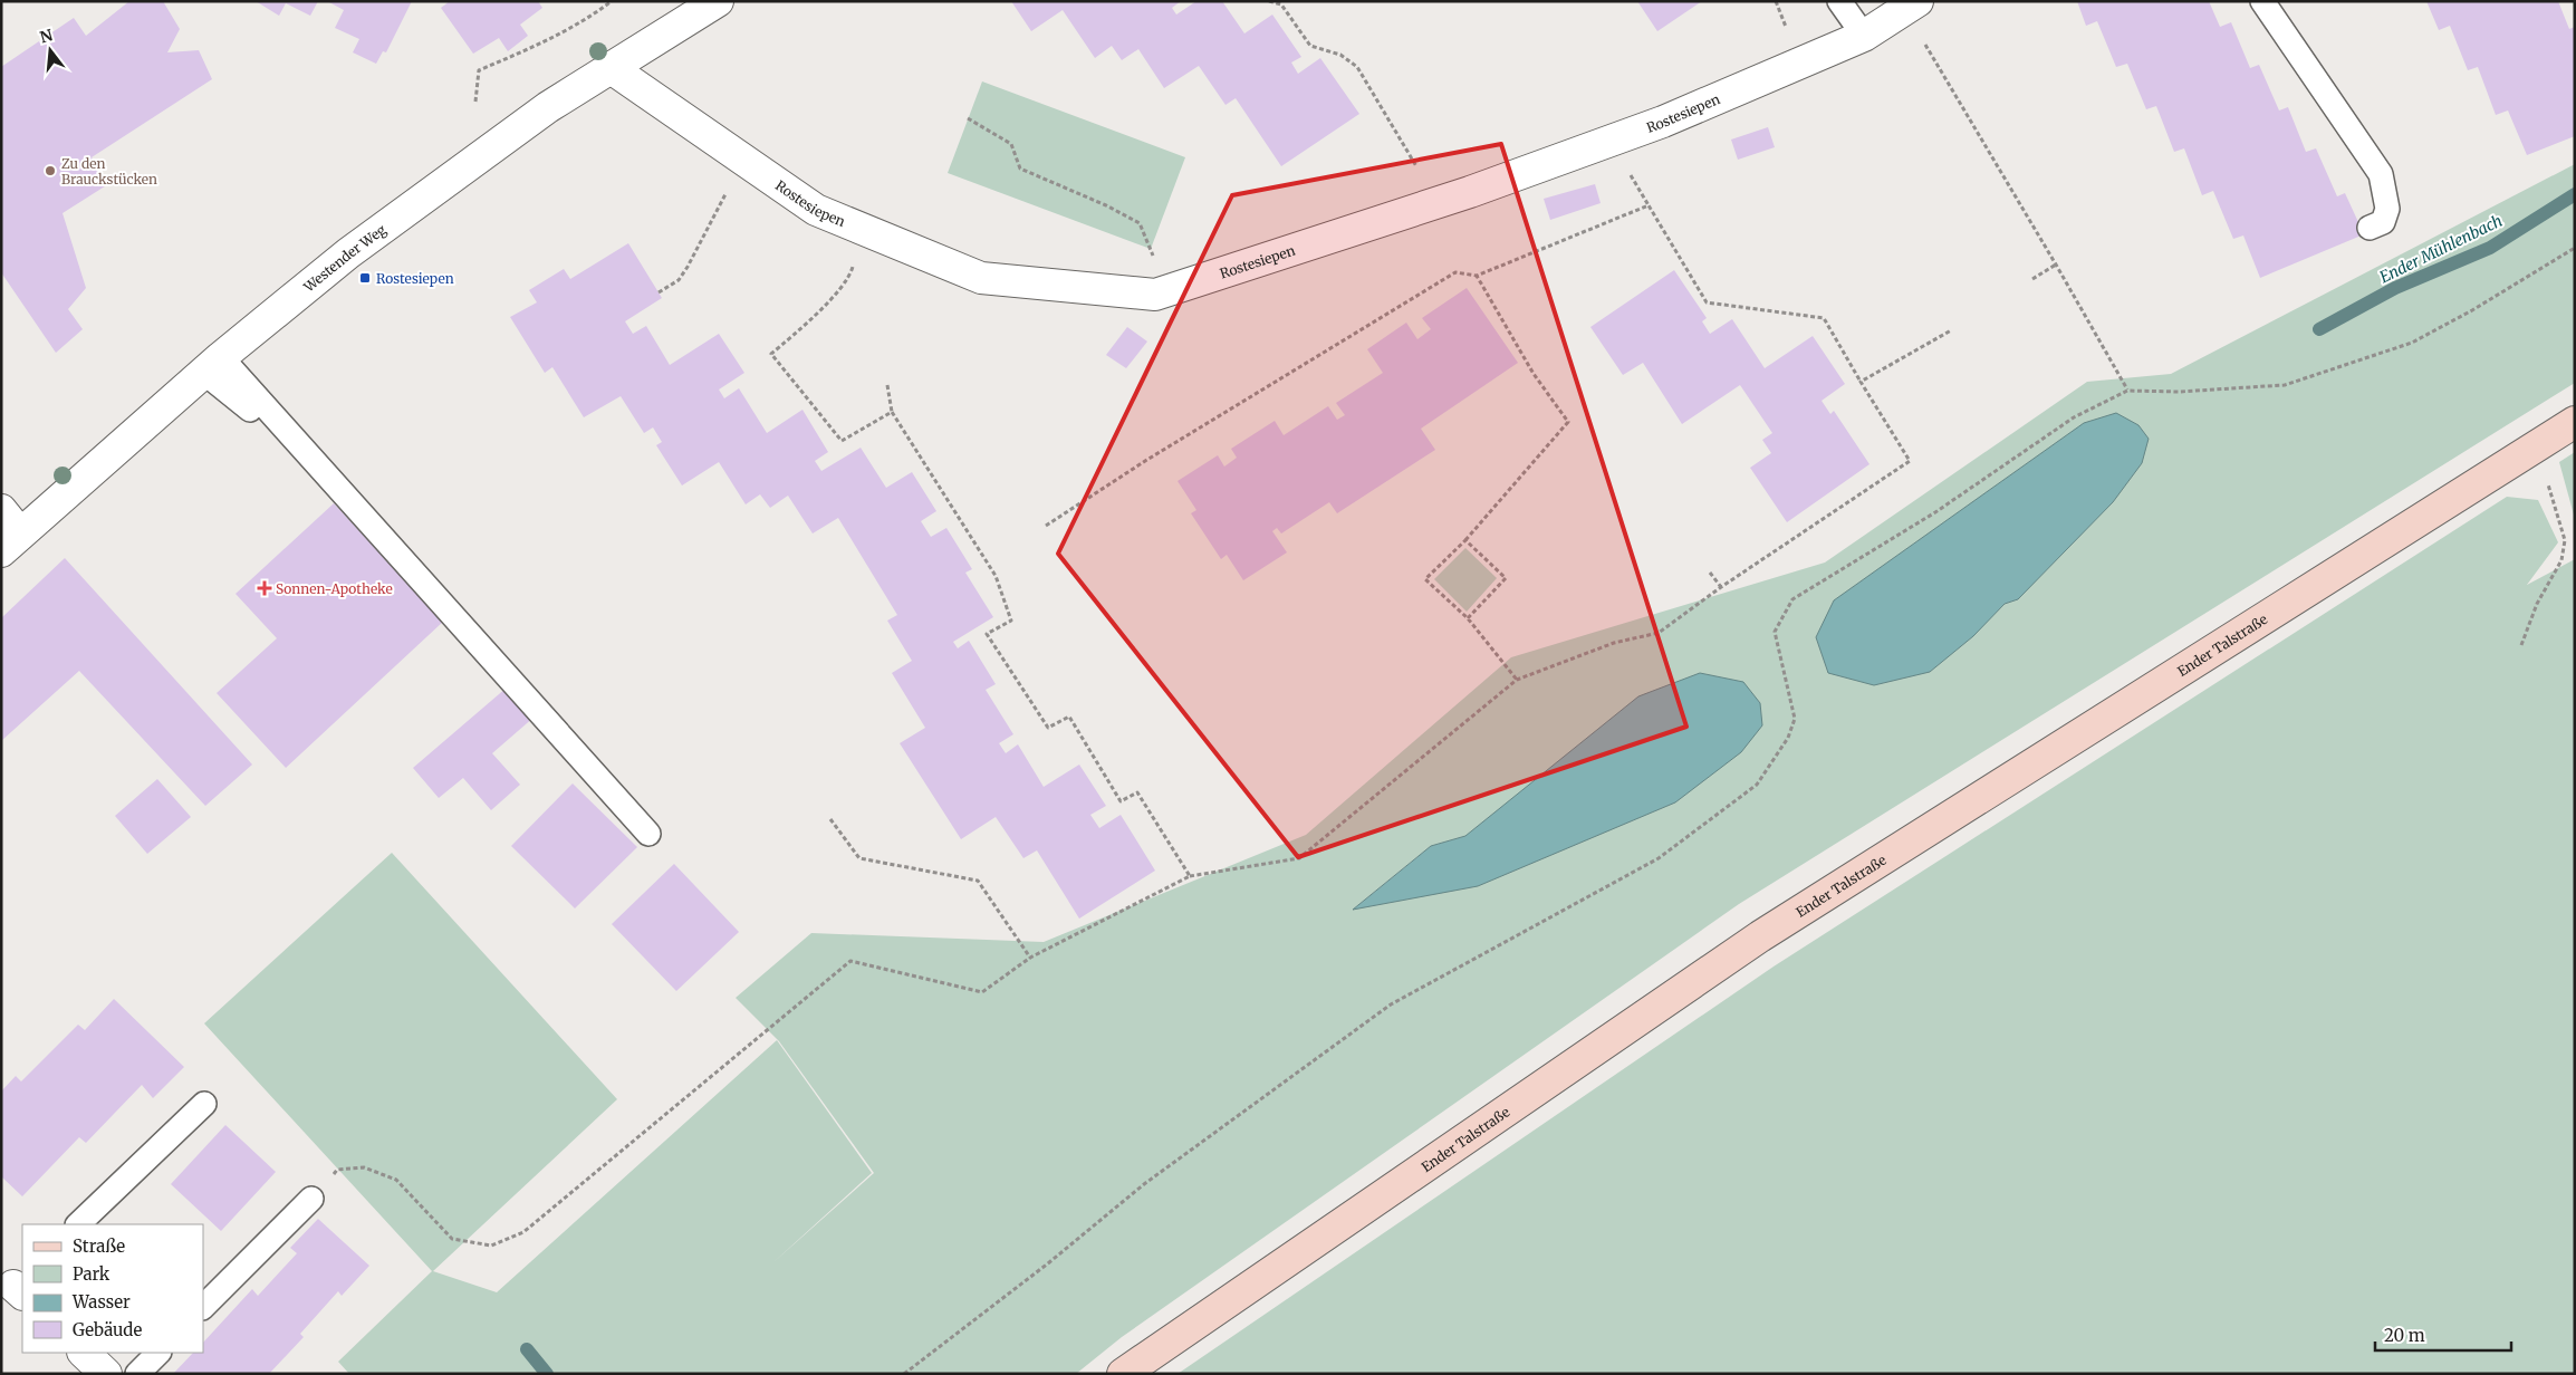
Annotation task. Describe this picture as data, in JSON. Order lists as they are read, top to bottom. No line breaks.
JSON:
{"streets":{"main road":["Ender Talstraße"],"street":["Rostesiepen","Westender Weg"]},"crossings":[["Rostesiepen","Westender Weg"]],"water":["Ender Mühlenbach"],"places":{"other":["Zu den Brauckstücken"],"transit":["Rostesiepen"],"health":["Sonnen-Apotheke"]},"legend":["Straße","Park","Wasser","Gebäude"],"scale_bar":"20 m","north":"top"}
